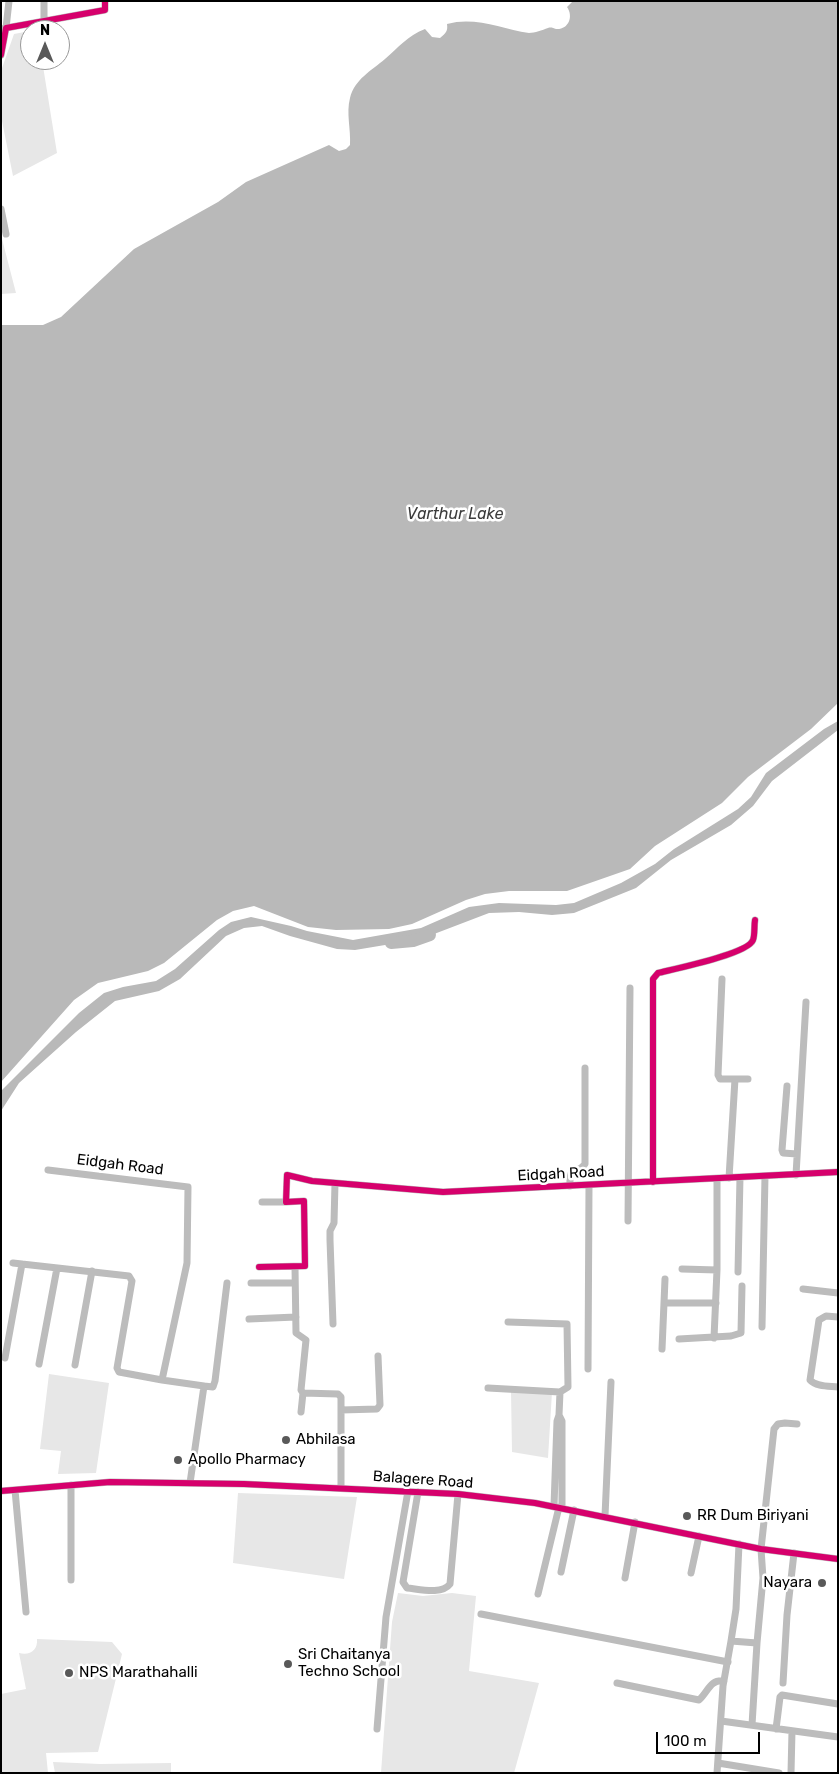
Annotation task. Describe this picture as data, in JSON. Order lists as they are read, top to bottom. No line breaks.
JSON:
{"streets":{"street":["Eidgah Road","Balagere Road"]},"water":["Varthur Lake"],"places":["Abhilasa","Apollo Pharmacy","RR Dum Biriyani","Nayara","Sri Chaitanya Techno School","NPS Marathahalli"],"scale_bar":"100 m","north":"top"}
